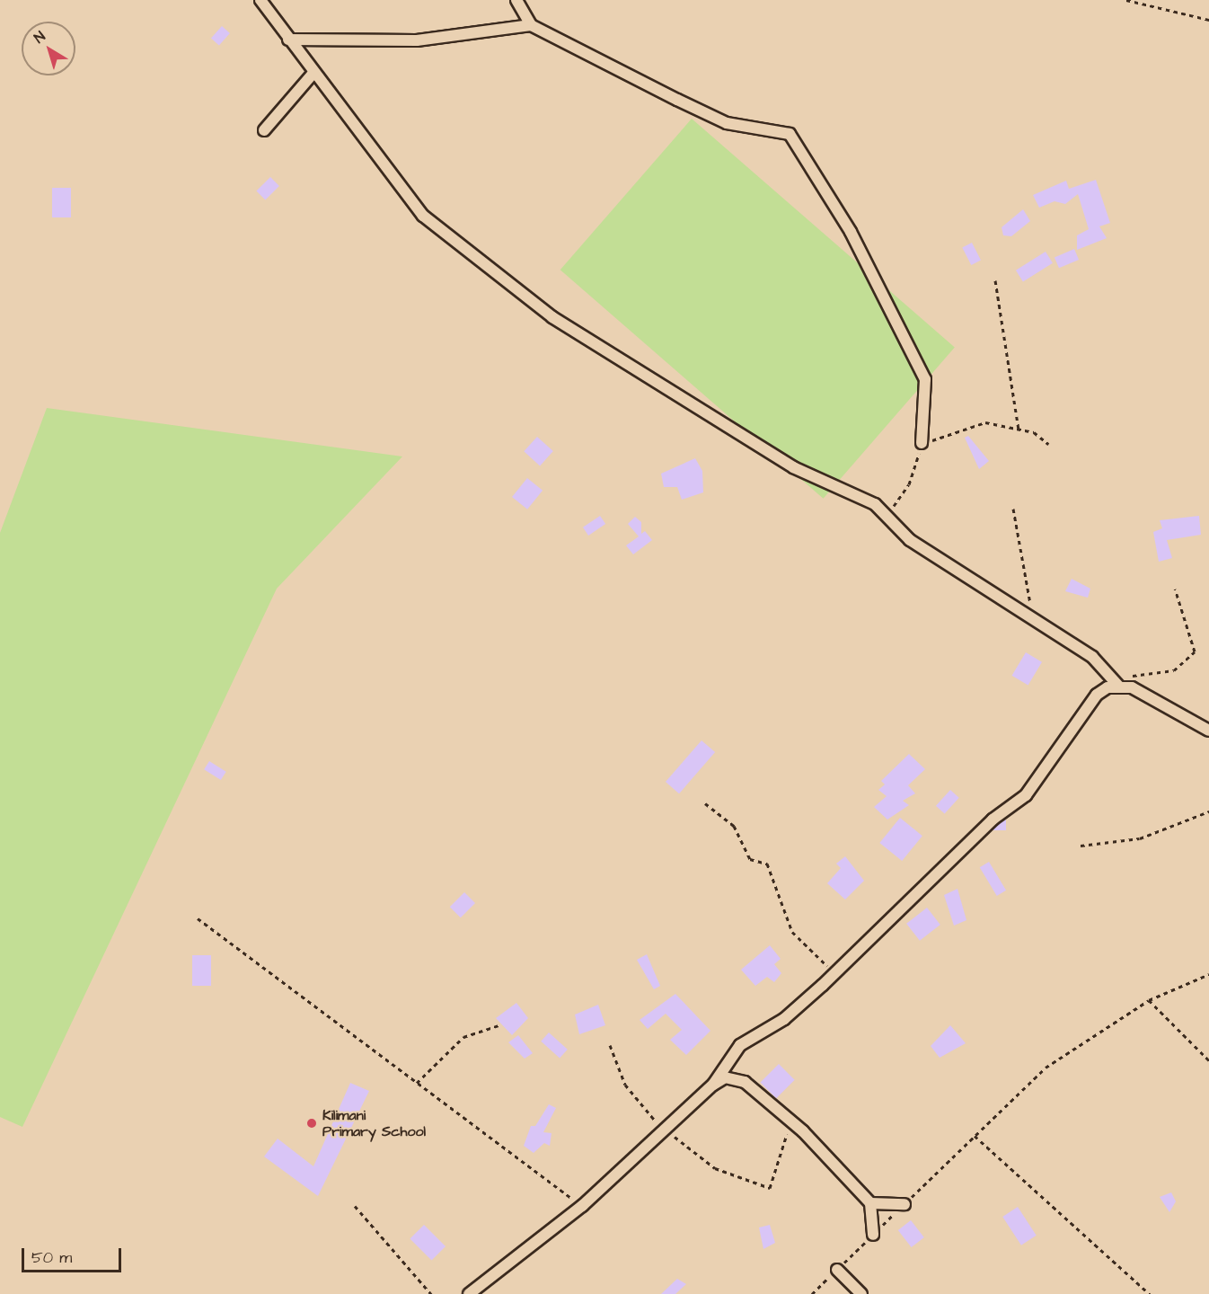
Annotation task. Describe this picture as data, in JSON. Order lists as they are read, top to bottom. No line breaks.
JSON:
{"places":["Kilimani Primary School"],"scale_bar":"50 m","north":"top left"}
